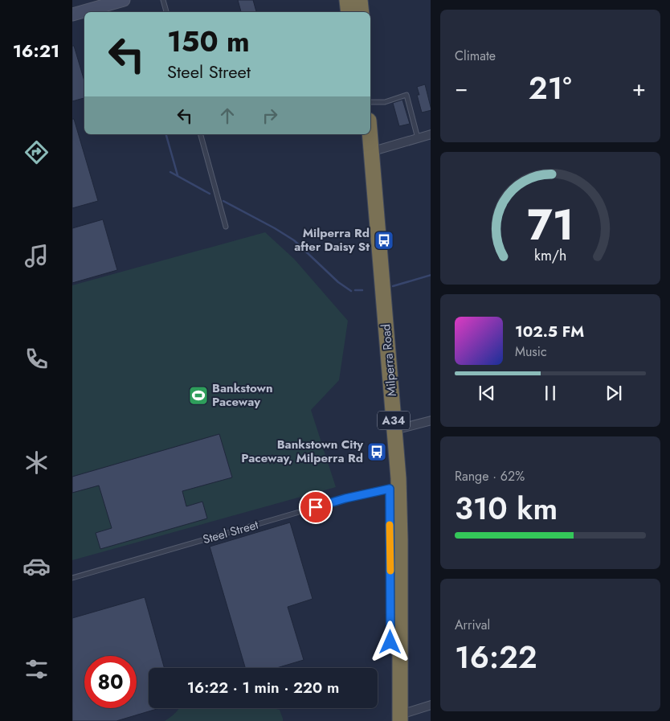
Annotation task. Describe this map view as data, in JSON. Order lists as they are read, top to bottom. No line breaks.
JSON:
{"streets":{"highway":["Milperra Road","A34"],"lane":["Steel Street"]},"crossings":[["Milperra Road","Steel Street"]],"places":{"bus stop":["Milperra Rd after Daisy St","Bankstown City Paceway, Milperra Rd"],"sports":["Bankstown Paceway"]},"page":{"tabs":"16:21","tile":["Climate",["Range · 62%","310 km"],["Arrival","16:22"]],"turn":["150 m","Steel Street"],"heat":["−","21°","+"],"song":["102.5 FM","Music"],"limit":"80","trip":"16:22 · 1 min · 220 m","gauge":["71","km/h"]}}
